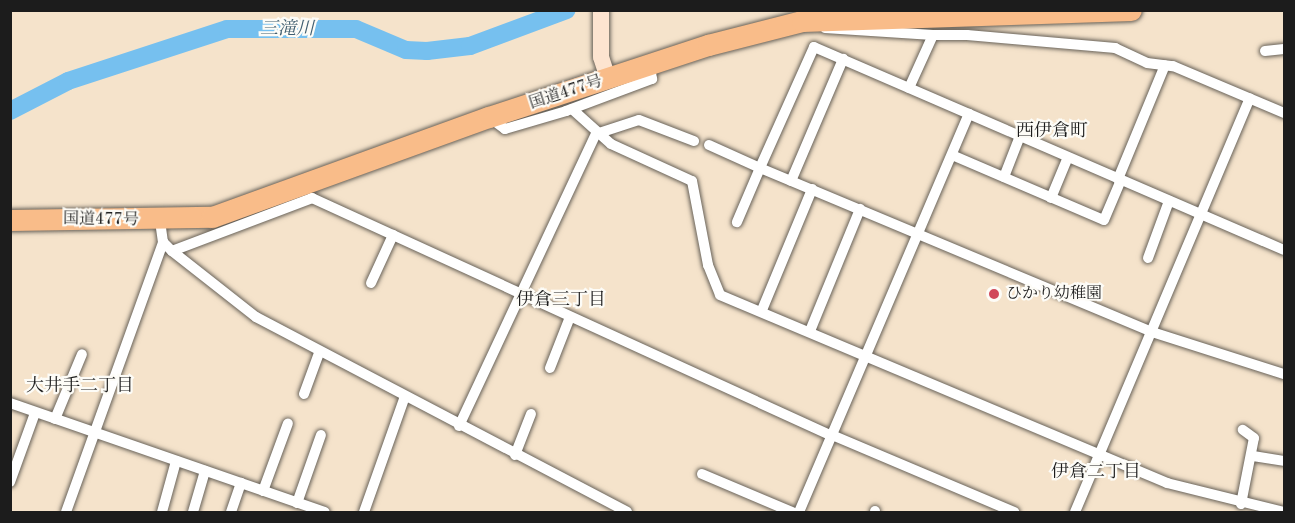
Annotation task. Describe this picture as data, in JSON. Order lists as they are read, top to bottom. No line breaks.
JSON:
{"streets":{"highway":["国道477号"]},"districts":["西伊倉町","伊倉三丁目","大井手二丁目","伊倉二丁目"],"water":["三滝川"],"places":["ひかり幼稚園"]}
